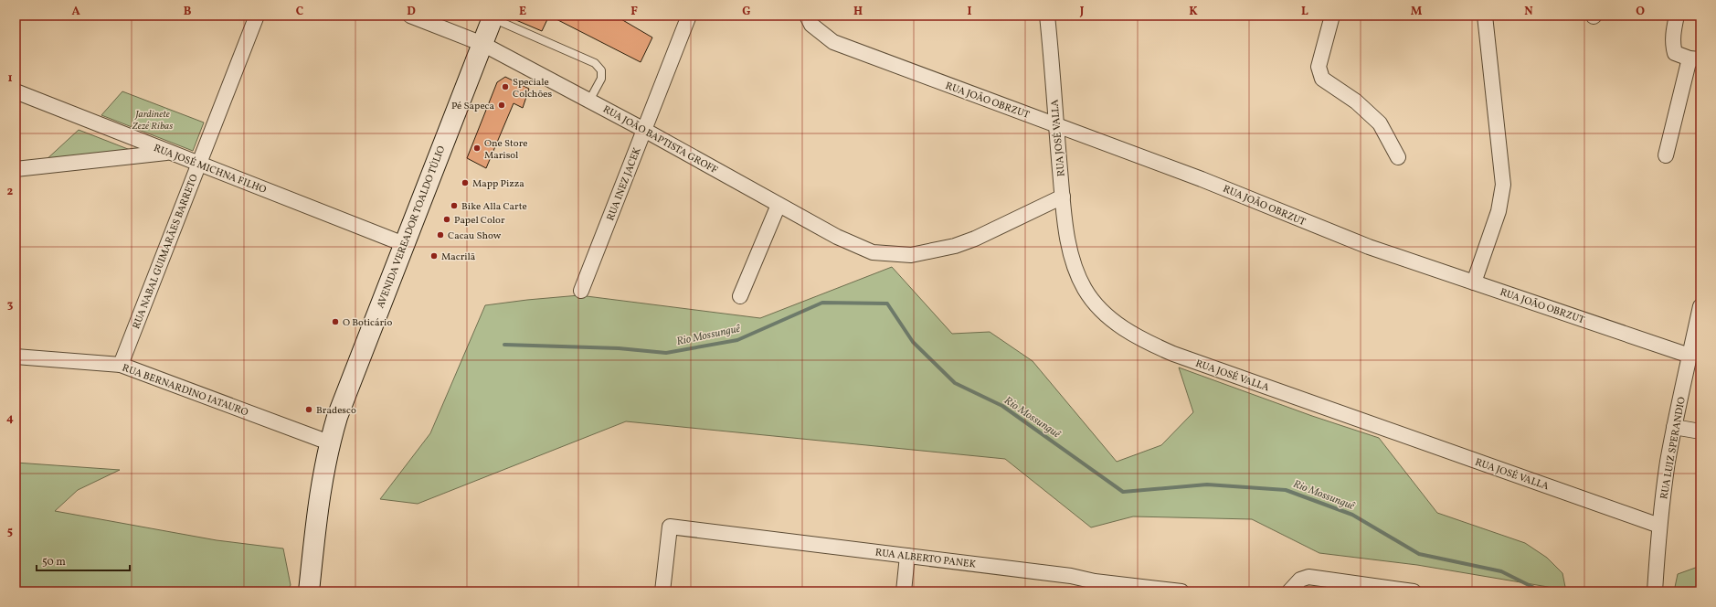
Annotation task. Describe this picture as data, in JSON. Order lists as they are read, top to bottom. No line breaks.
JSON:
{"streets":{"main road":["AVENIDA VEREADOR TOALDO TÚLIO"],"street":["RUA JOÃO OBRZUT","RUA JOSÉ VALLA","RUA JOÃO BAPTISTA GROFF","RUA JOSÉ MICHNA FILHO","RUA INEZ JACEK","RUA NABAL GUIMARÃES BARRETO","RUA BERNARDINO IATAURO","RUA LUIZ SPERANDIO","RUA ALBERTO PANEK"]},"crossings":[["RUA JOÃO OBRZUT","RUA JOSÉ VALLA"],["RUA JOÃO OBRZUT","RUA LUIZ SPERANDIO"],["RUA JOSÉ VALLA","RUA JOÃO BAPTISTA GROFF"],["RUA JOSÉ VALLA","RUA LUIZ SPERANDIO"],["RUA JOÃO BAPTISTA GROFF","RUA INEZ JACEK"],["RUA JOÃO BAPTISTA GROFF","AVENIDA VEREADOR TOALDO TÚLIO"],["RUA JOSÉ MICHNA FILHO","AVENIDA VEREADOR TOALDO TÚLIO"],["RUA JOSÉ MICHNA FILHO","RUA NABAL GUIMARÃES BARRETO"],["AVENIDA VEREADOR TOALDO TÚLIO","RUA BERNARDINO IATAURO"],["RUA NABAL GUIMARÃES BARRETO","RUA BERNARDINO IATAURO"]],"water":["Rio Mossunguê"],"parks":["Jardinete Zezé Ribas"],"places":["Speciale Colchões","Pé Sapeca","One Store Marisol","Mapp Pizza","Bike Alla Carte","Papel Color","Cacau Show","Macrilã","O Boticário","Bradesco"],"scale_bar":"50 m","grid":{"columns":["A","B","C","D","E","F","G","H","I","J","K","L","M","N","O"],"rows":["1","2","3","4","5"]}}
